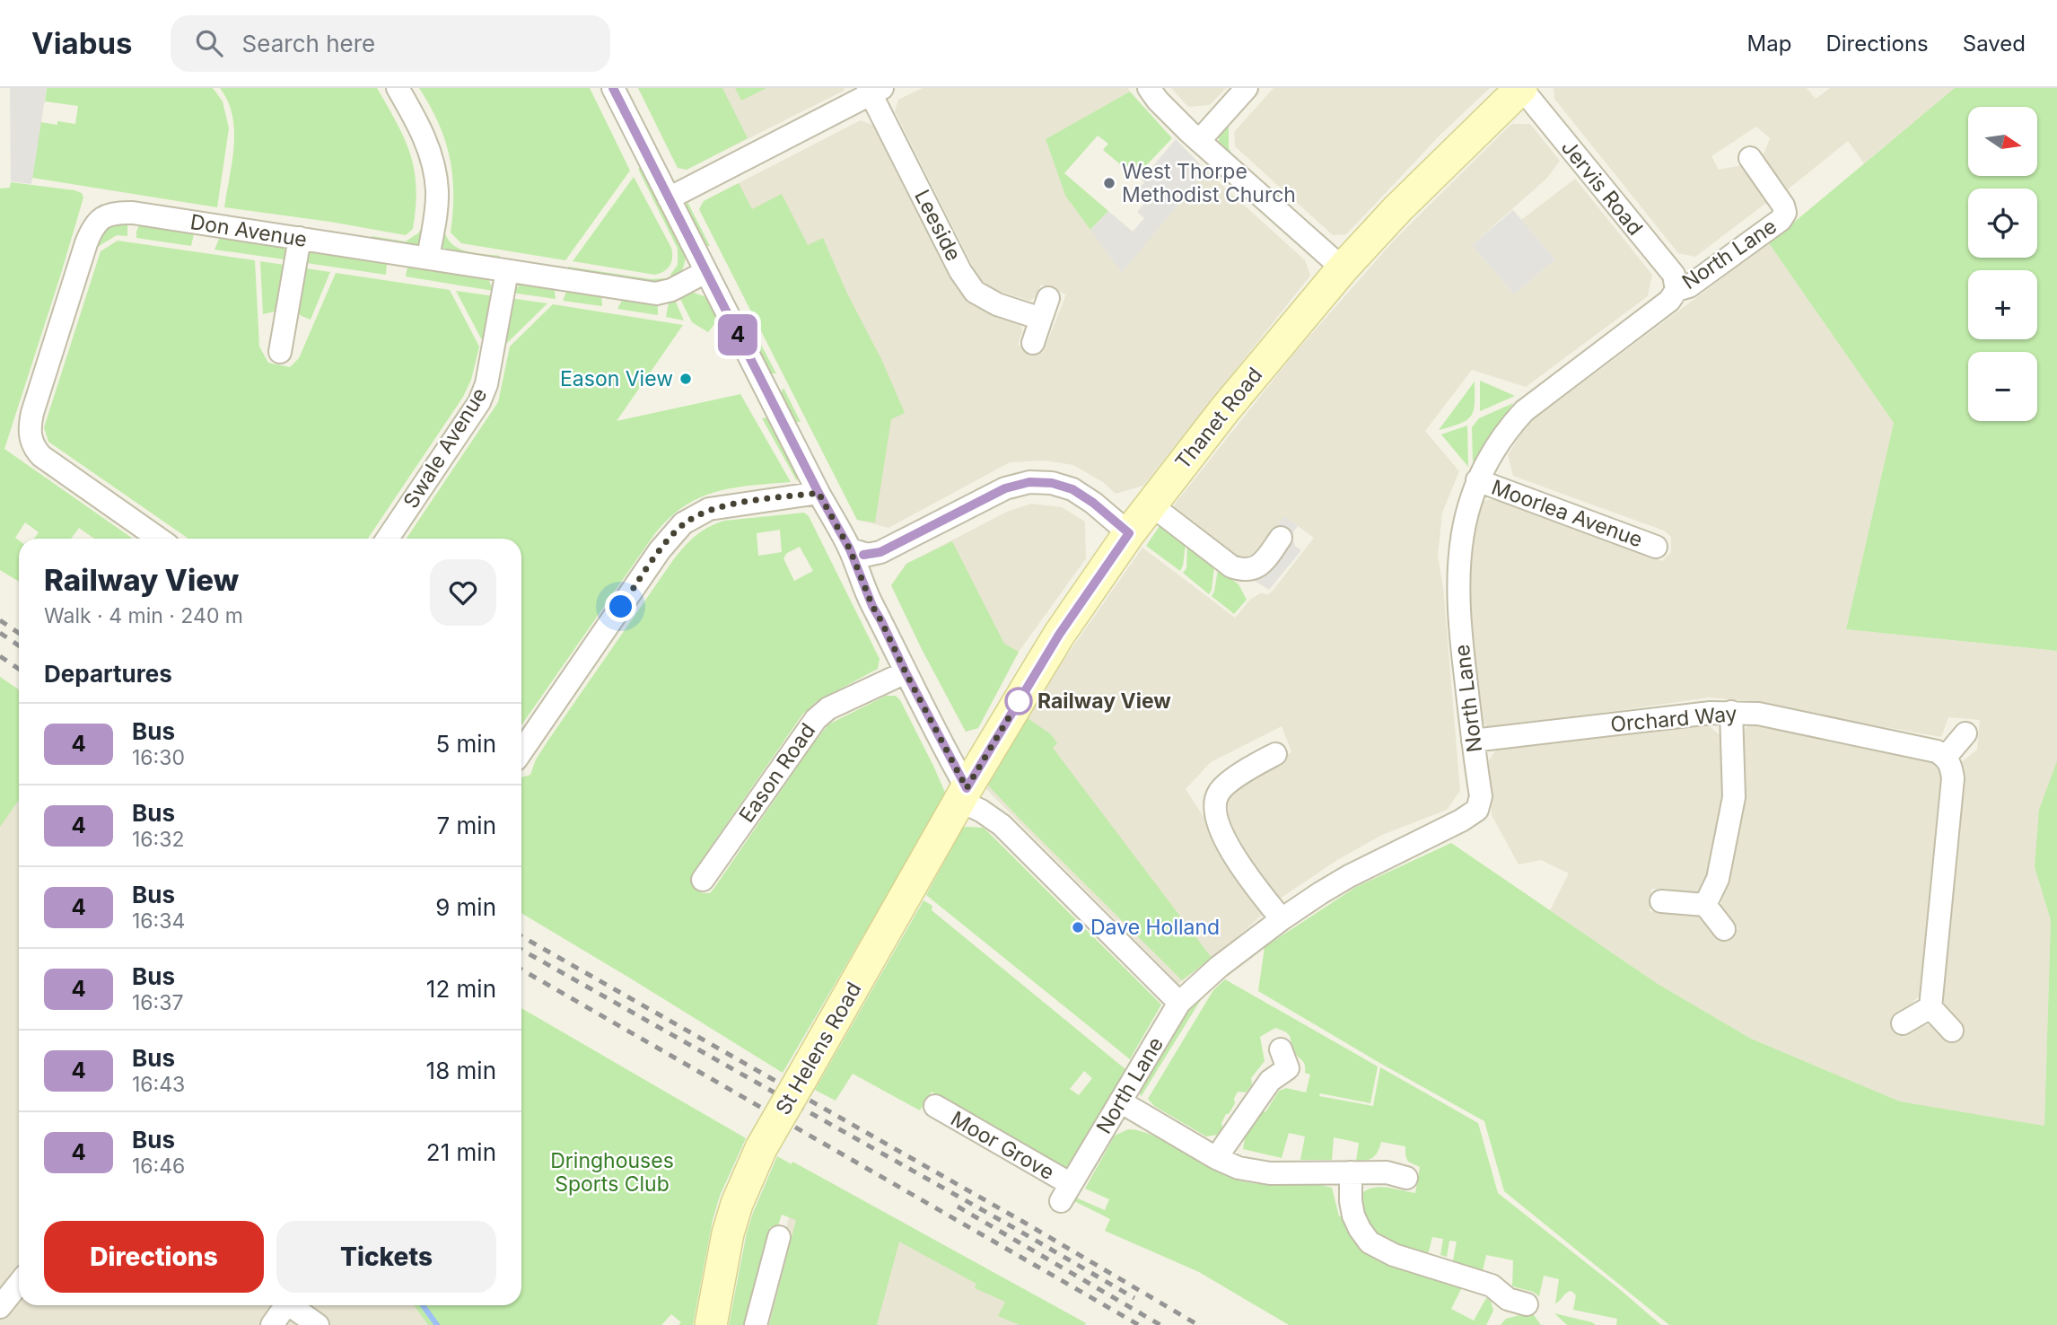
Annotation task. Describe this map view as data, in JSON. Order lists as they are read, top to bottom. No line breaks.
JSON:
{"streets":{"street":["Jervis Road","Leeside","Don Avenue","North Lane","Thanet Road","Swale Avenue","Moorlea Avenue","Orchard Way","Eason Road","St Helens Road","Moor Grove"]},"crossings":[["Jervis Road","North Lane"],["Jervis Road","Thanet Road"],["Don Avenue","Swale Avenue"],["North Lane","Moorlea Avenue"],["North Lane","Orchard Way"],["North Lane","Moor Grove"],["Thanet Road","St Helens Road"]],"parks":["Dringhouses Sports Club"],"places":["West Thorpe Methodist Church","Eason View","Railway View","Dave Holland"],"lines":["bus line 4"],"north":"right","page":{"header":"Viabus","search":"Search here","nav":["Map","Directions","Saved"],"on_map":"4","map_buttons":["+","−"],"heading":[["Railway View","Walk · 4 min · 240 m"],"Departures"],"list":[{"mark":"4","name":"Bus","note":"16:30","value":"5 min"},{"mark":"4","name":"Bus","note":"16:32","value":"7 min"},{"mark":"4","name":"Bus","note":"16:34","value":"9 min"},{"mark":"4","name":"Bus","note":"16:37","value":"12 min"},{"mark":"4","name":"Bus","note":"16:43","value":"18 min"},{"mark":"4","name":"Bus","note":"16:46","value":"21 min"}],"buttons":["Directions","Tickets"]}}
